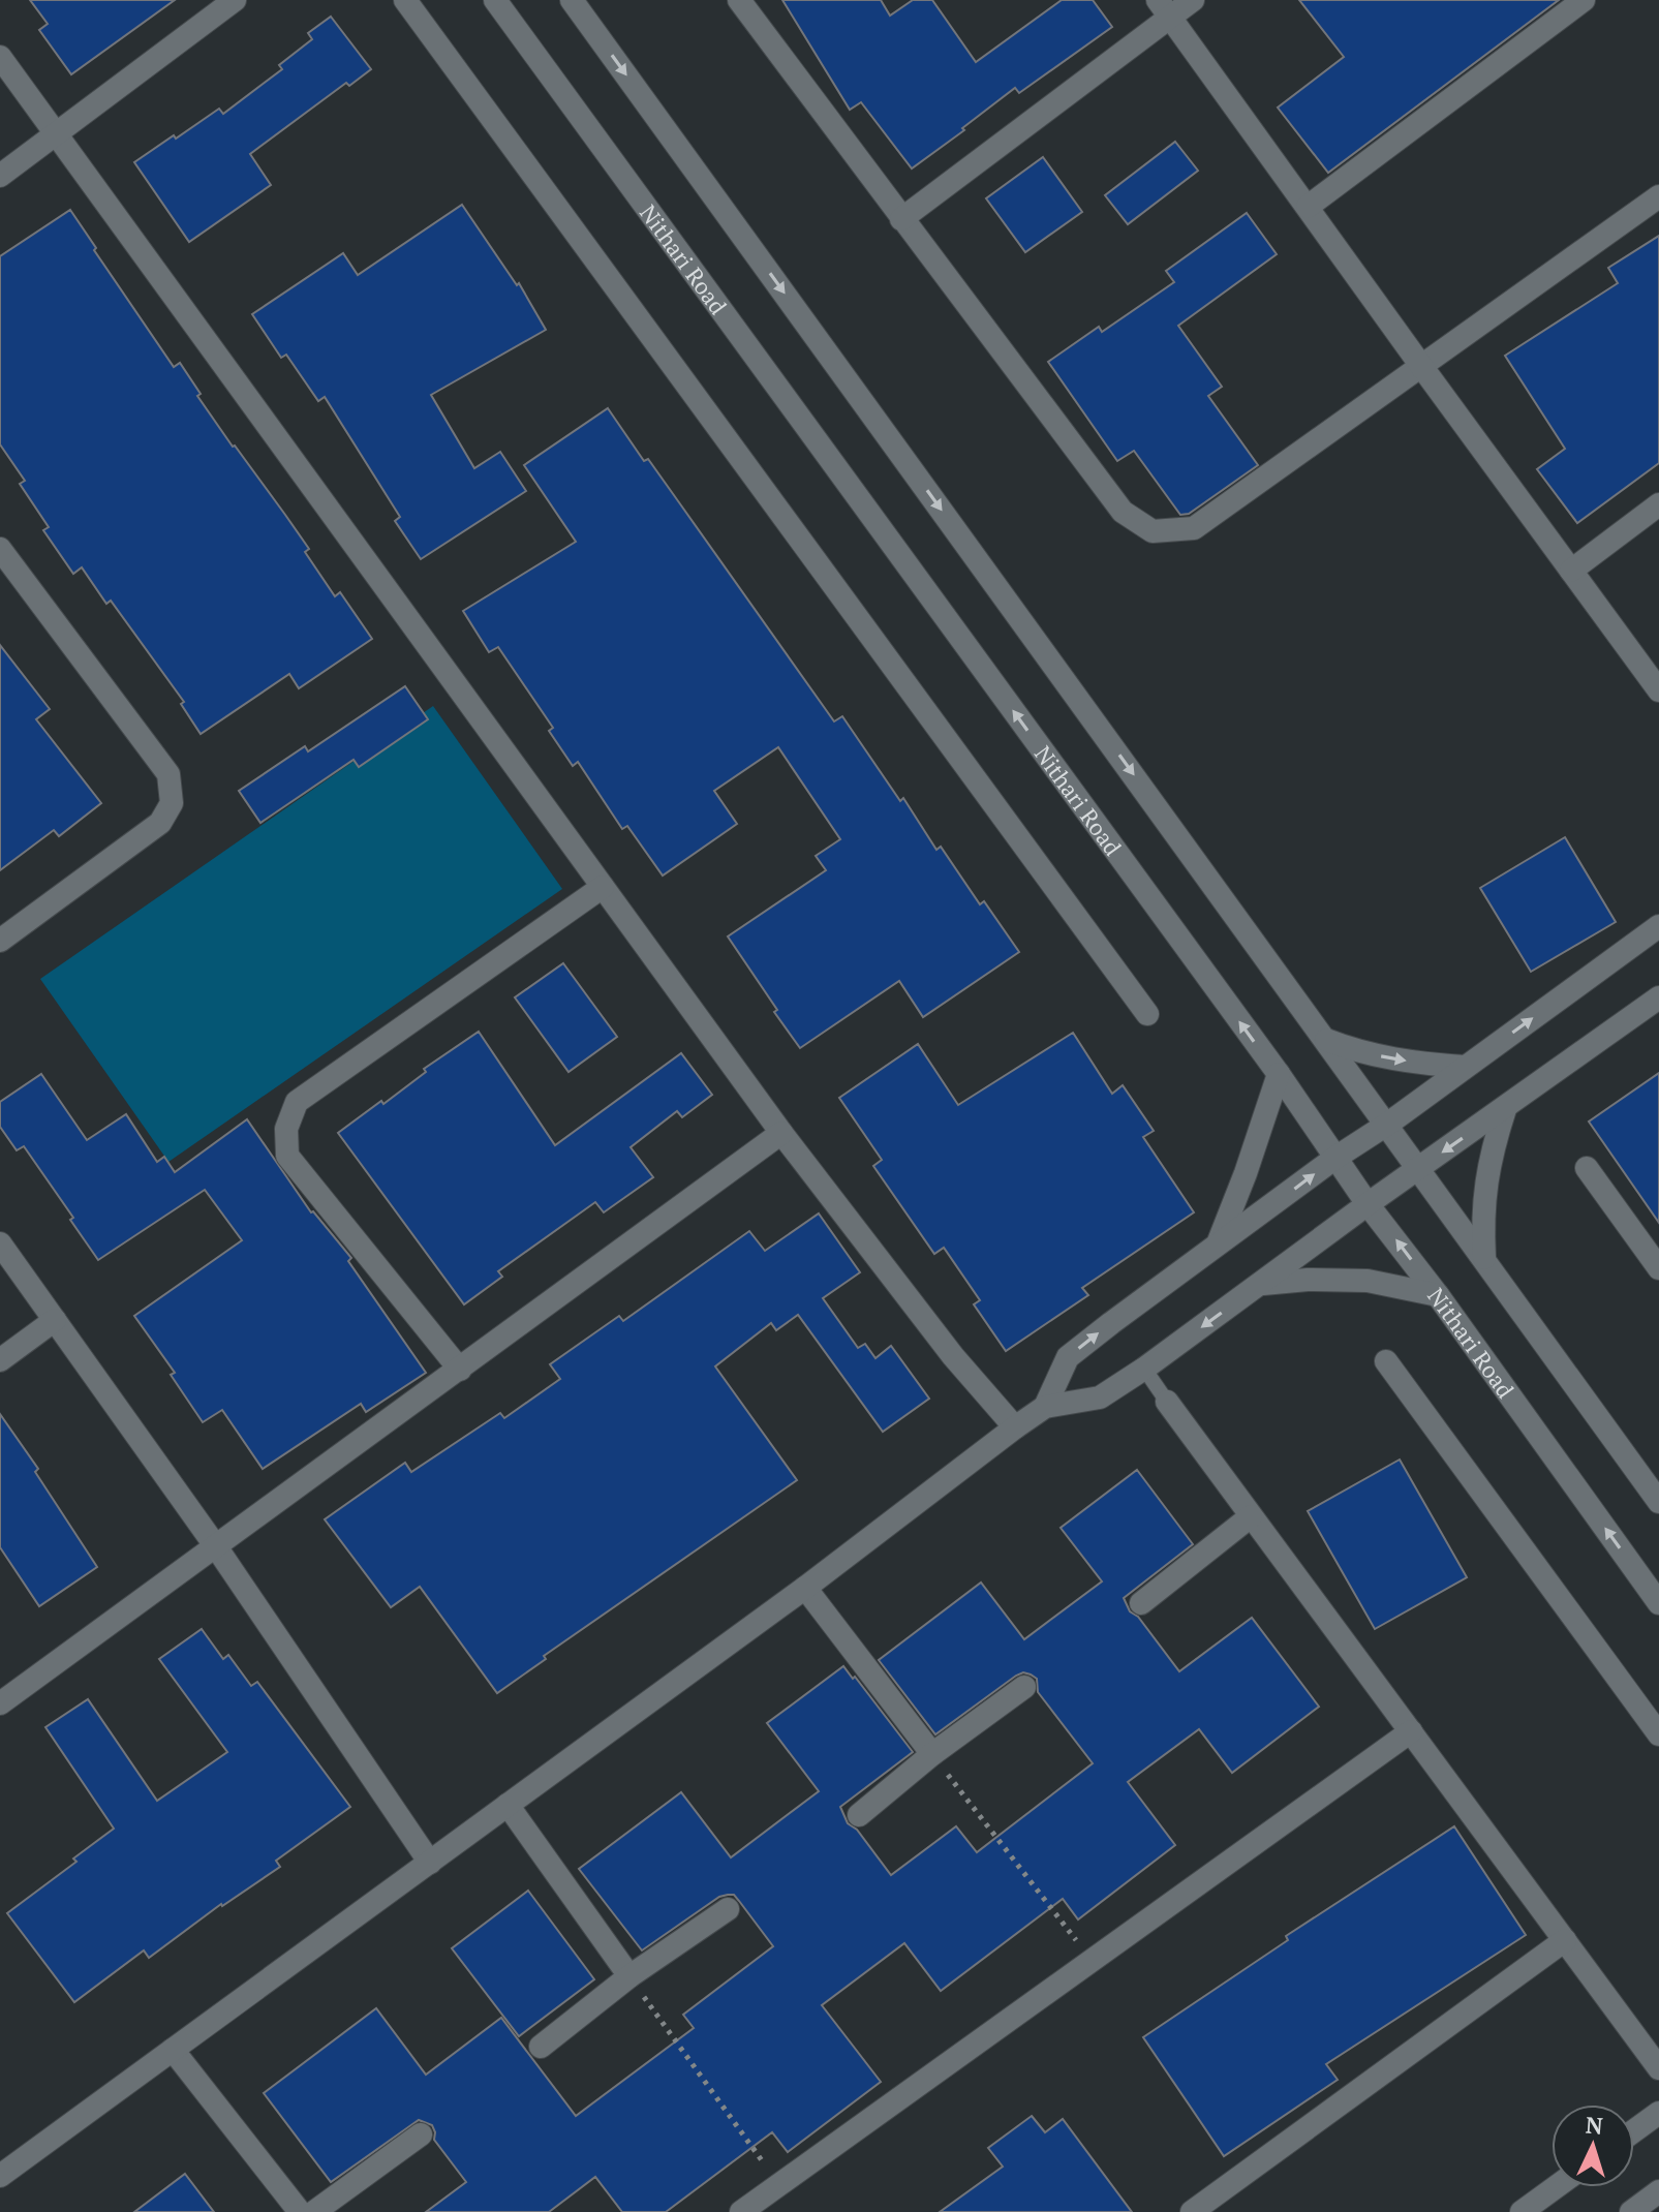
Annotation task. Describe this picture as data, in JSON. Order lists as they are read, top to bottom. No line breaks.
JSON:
{"streets":{"street":["Nithari Road"]},"north":"top"}
